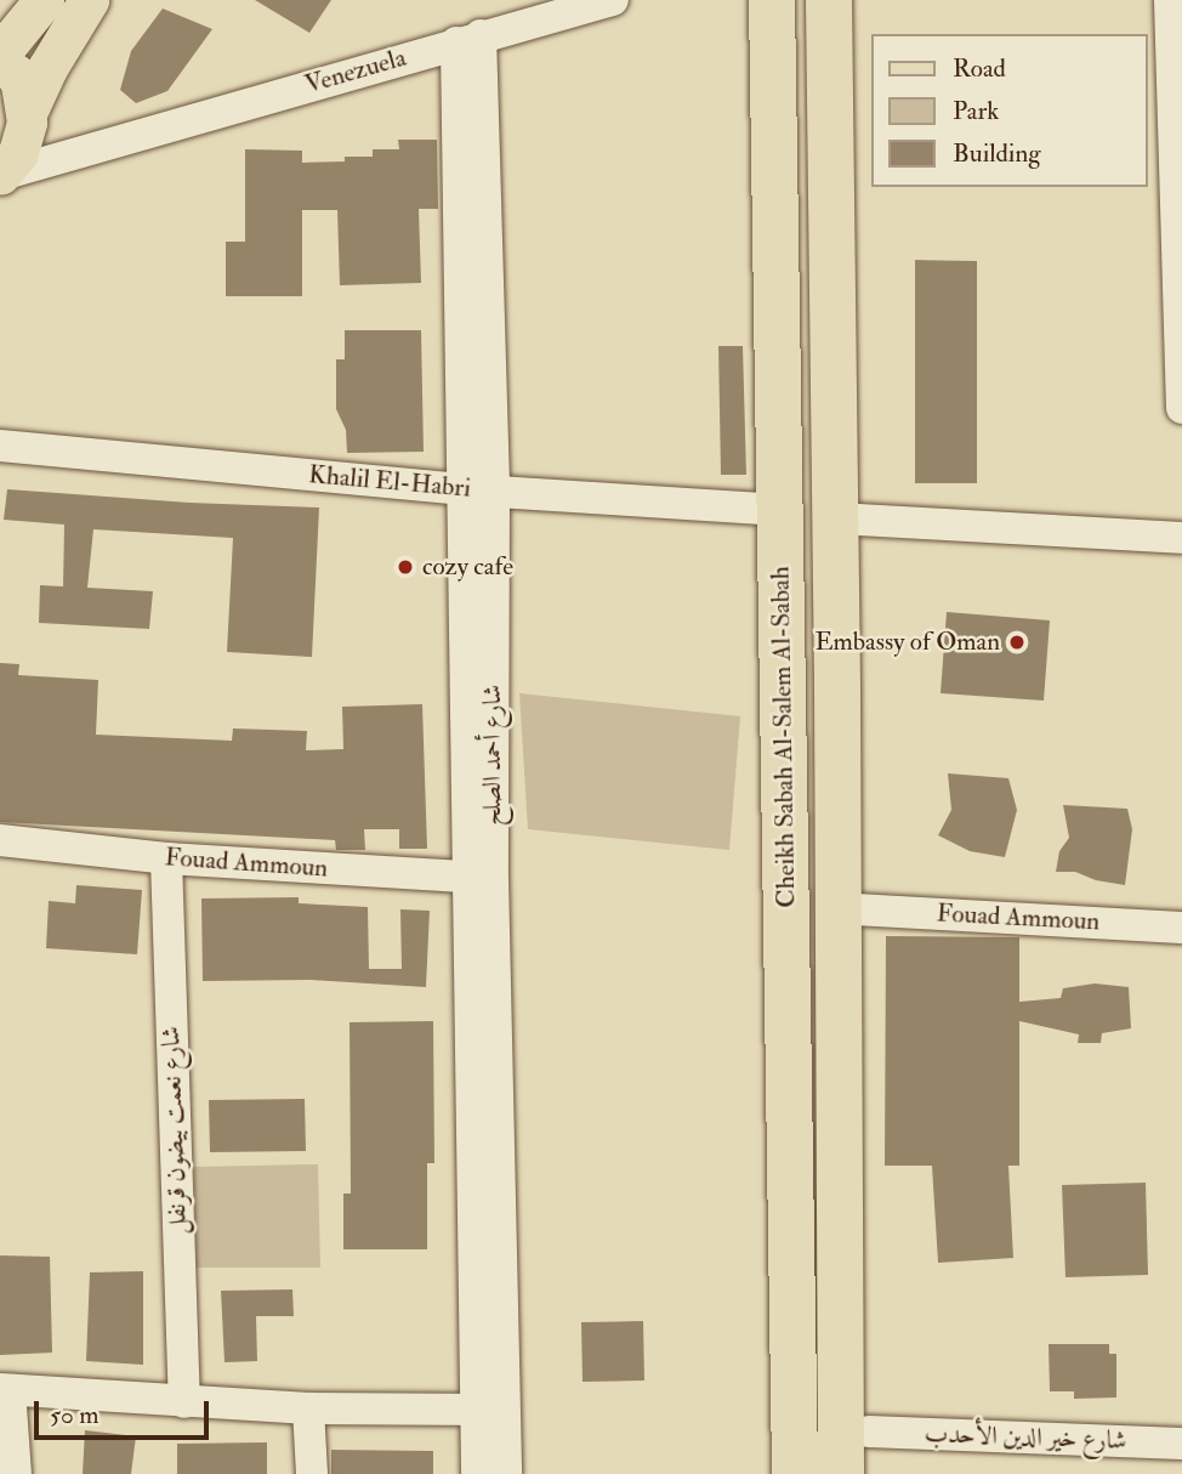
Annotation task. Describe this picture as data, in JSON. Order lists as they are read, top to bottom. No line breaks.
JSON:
{"streets":{"highway":["Cheikh Sabah Al-Salem Al-Sabah"],"street":["Venezuela","Khalil El-Habri","شارع أحمد الصلح","Fouad Ammoun","شارع نعمت بيضون قرنفل","شارع خير الدين الأحدب"]},"crossings":[["Venezuela","شارع أحمد الصلح"],["Khalil El-Habri","Cheikh Sabah Al-Salem Al-Sabah"],["Khalil El-Habri","شارع أحمد الصلح"],["شارع أحمد الصلح","Fouad Ammoun"],["Fouad Ammoun","شارع نعمت بيضون قرنفل"]],"places":["cozy cafe","Embassy of Oman"],"legend":["Road","Park","Building"],"scale_bar":"50 m"}
